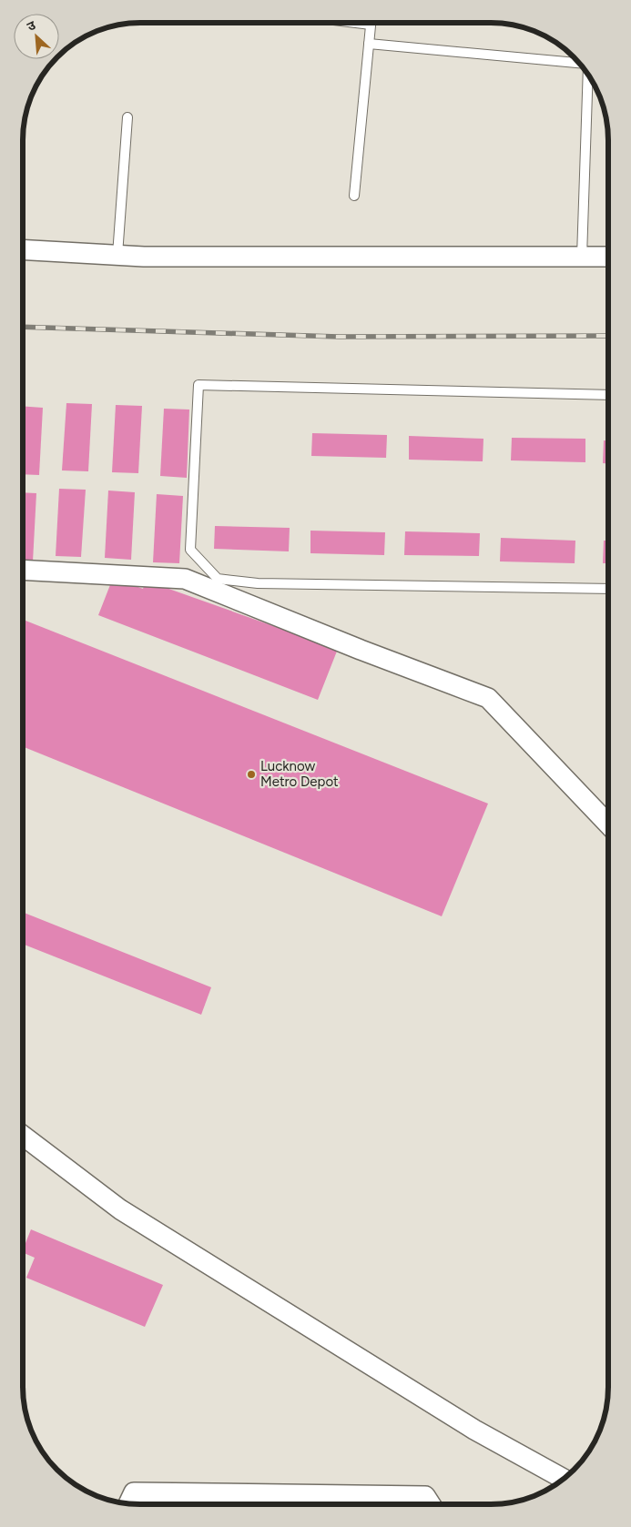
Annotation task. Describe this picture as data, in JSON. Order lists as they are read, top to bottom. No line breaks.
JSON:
{"places":["Lucknow Metro Depot"],"north":"top left"}
